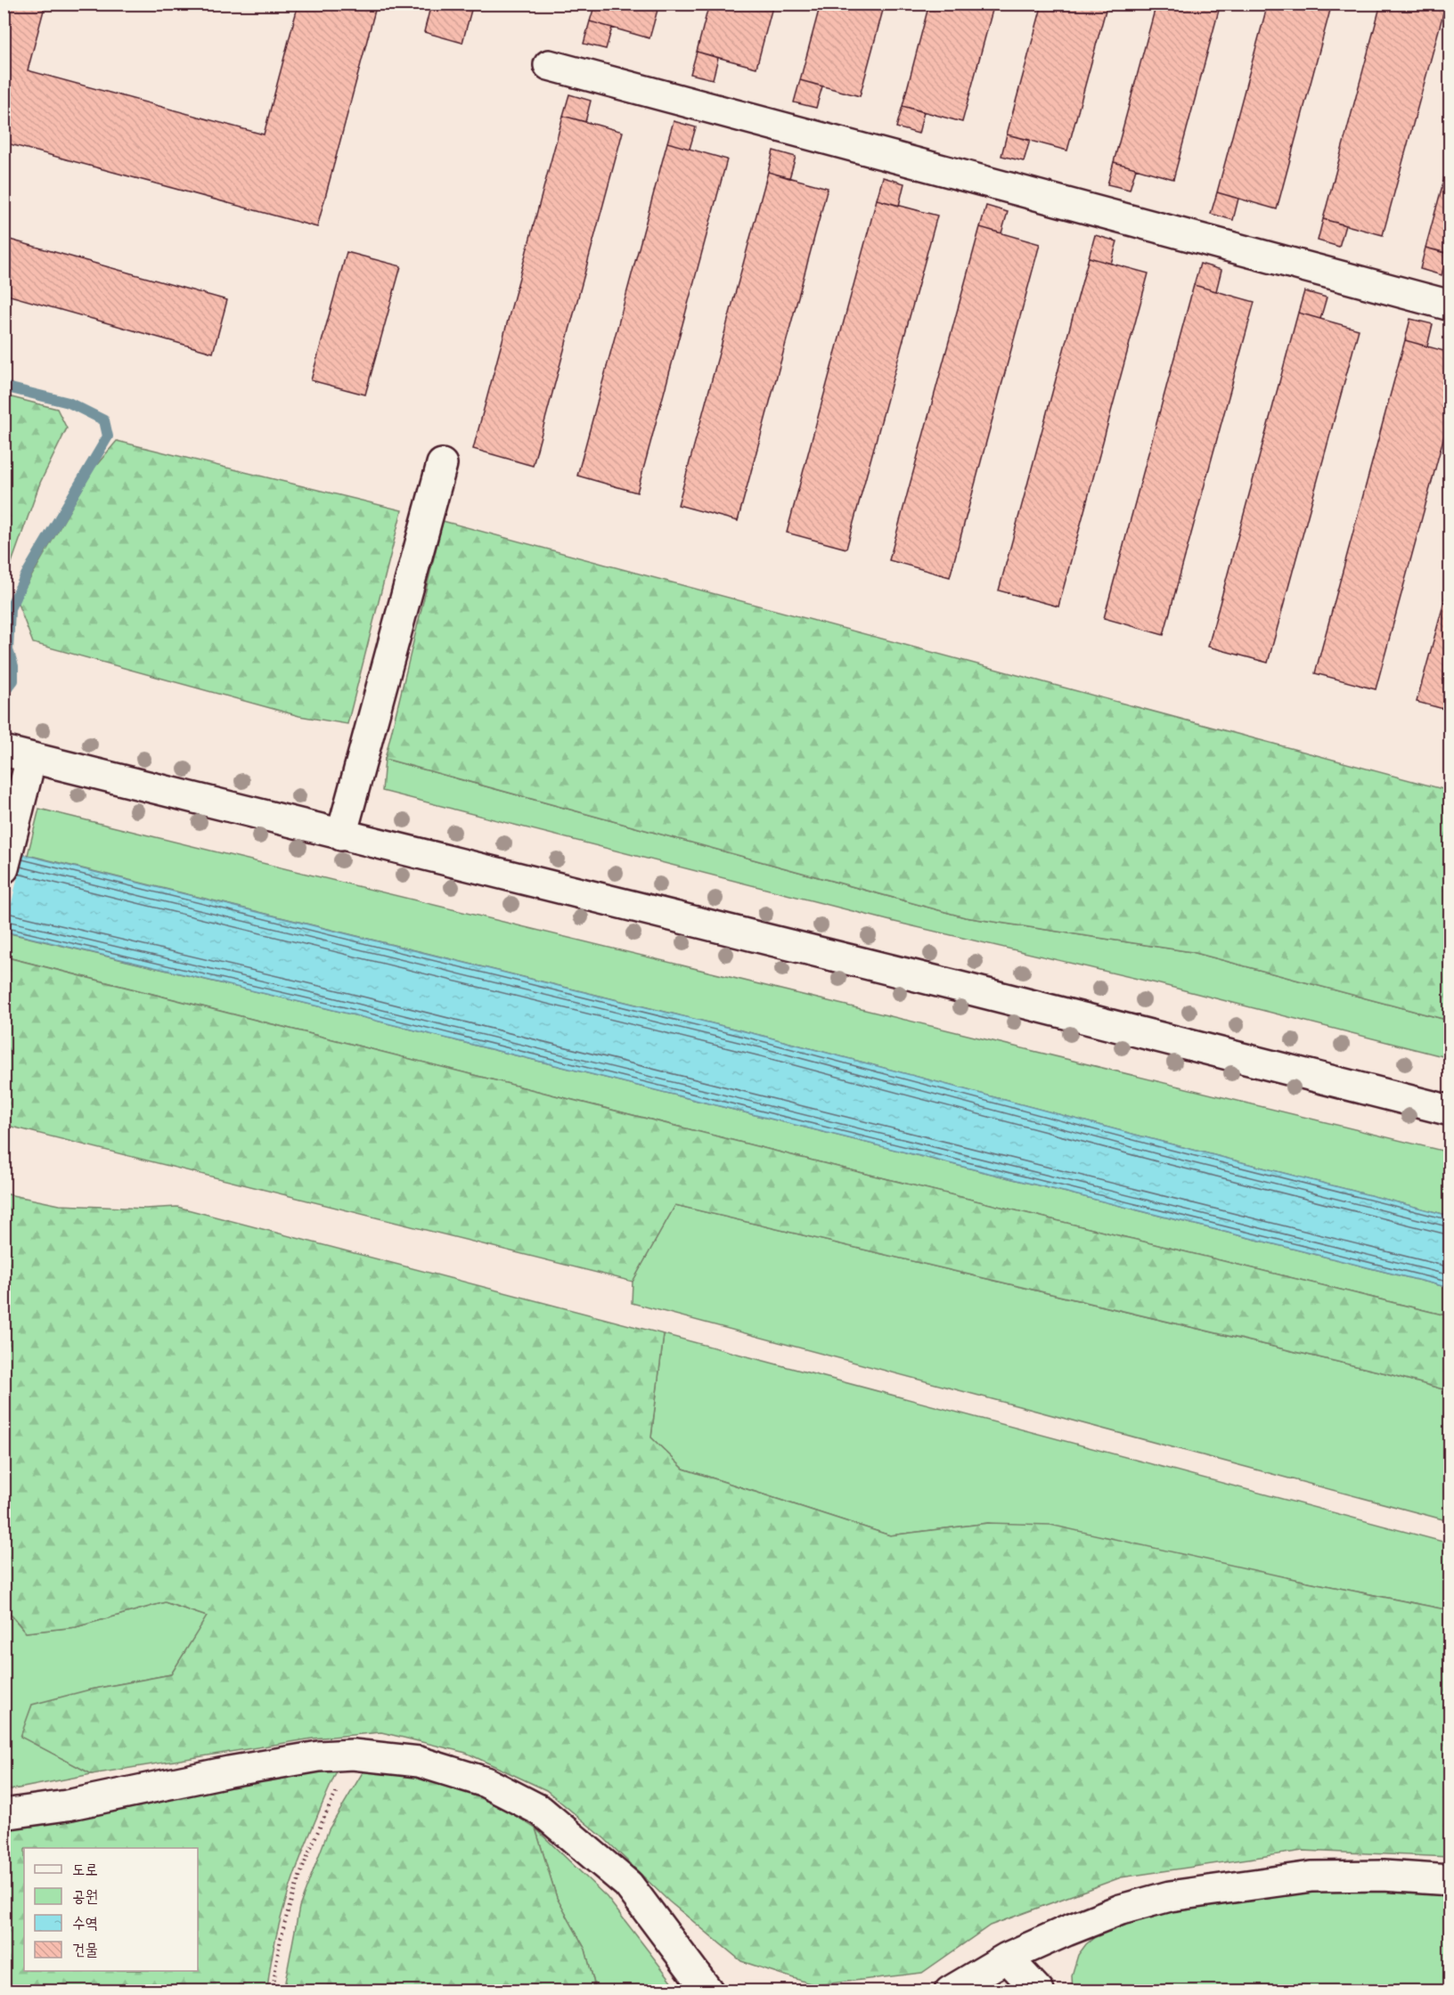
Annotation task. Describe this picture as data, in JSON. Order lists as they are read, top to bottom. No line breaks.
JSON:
{"legend":["도로","공원","수역","건물"]}
